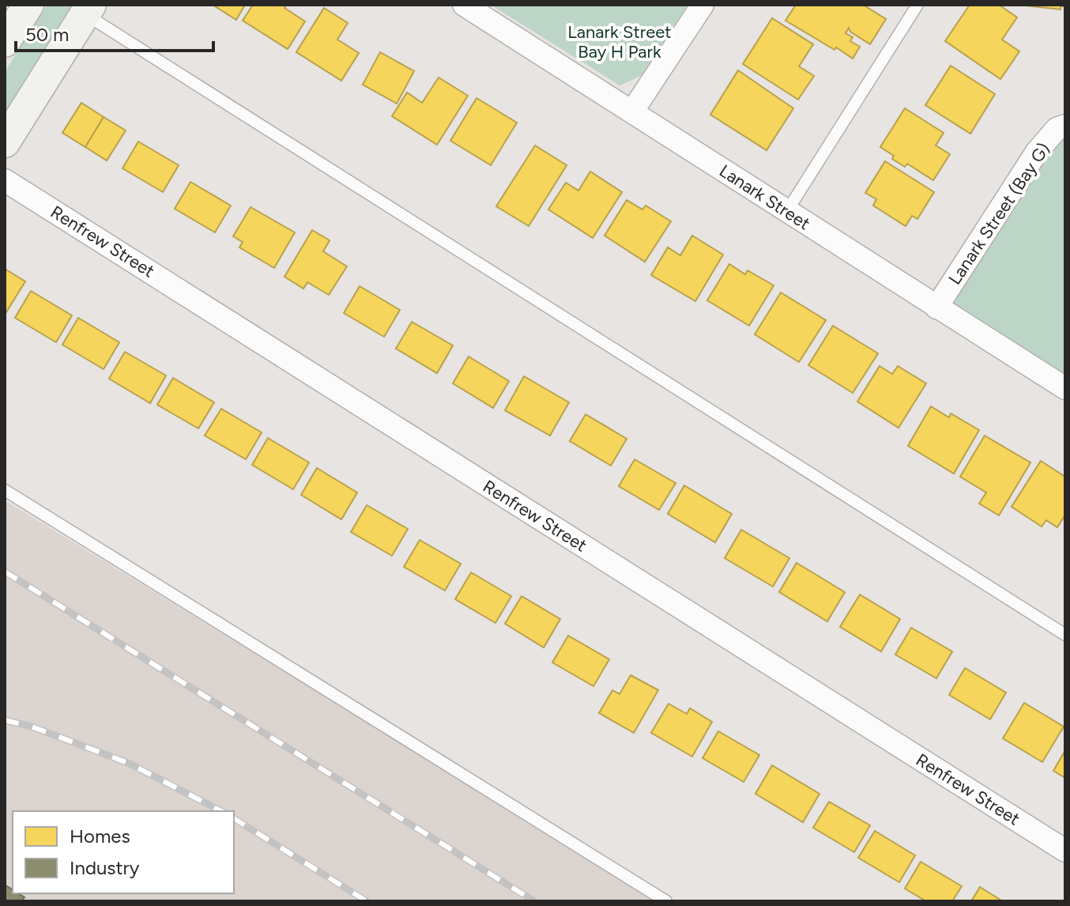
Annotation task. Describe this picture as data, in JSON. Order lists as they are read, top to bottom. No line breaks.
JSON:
{"streets":{"street":["Lanark Street","Lanark Street (Bay G)","Renfrew Street"]},"crossings":[["Lanark Street","Lanark Street (Bay G)"]],"parks":["Lanark Street Bay H Park"],"legend":["Homes","Industry"],"scale_bar":"50 m"}
